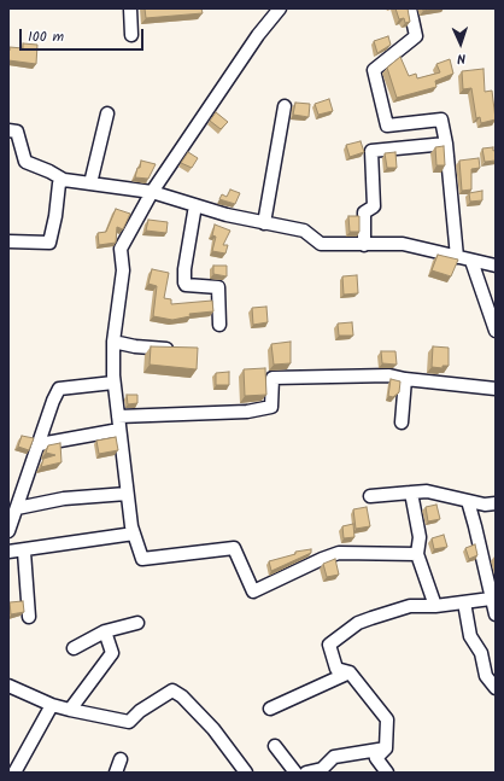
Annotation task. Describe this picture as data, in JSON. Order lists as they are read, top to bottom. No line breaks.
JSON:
{"scale_bar":"100 m","north":"bottom"}
